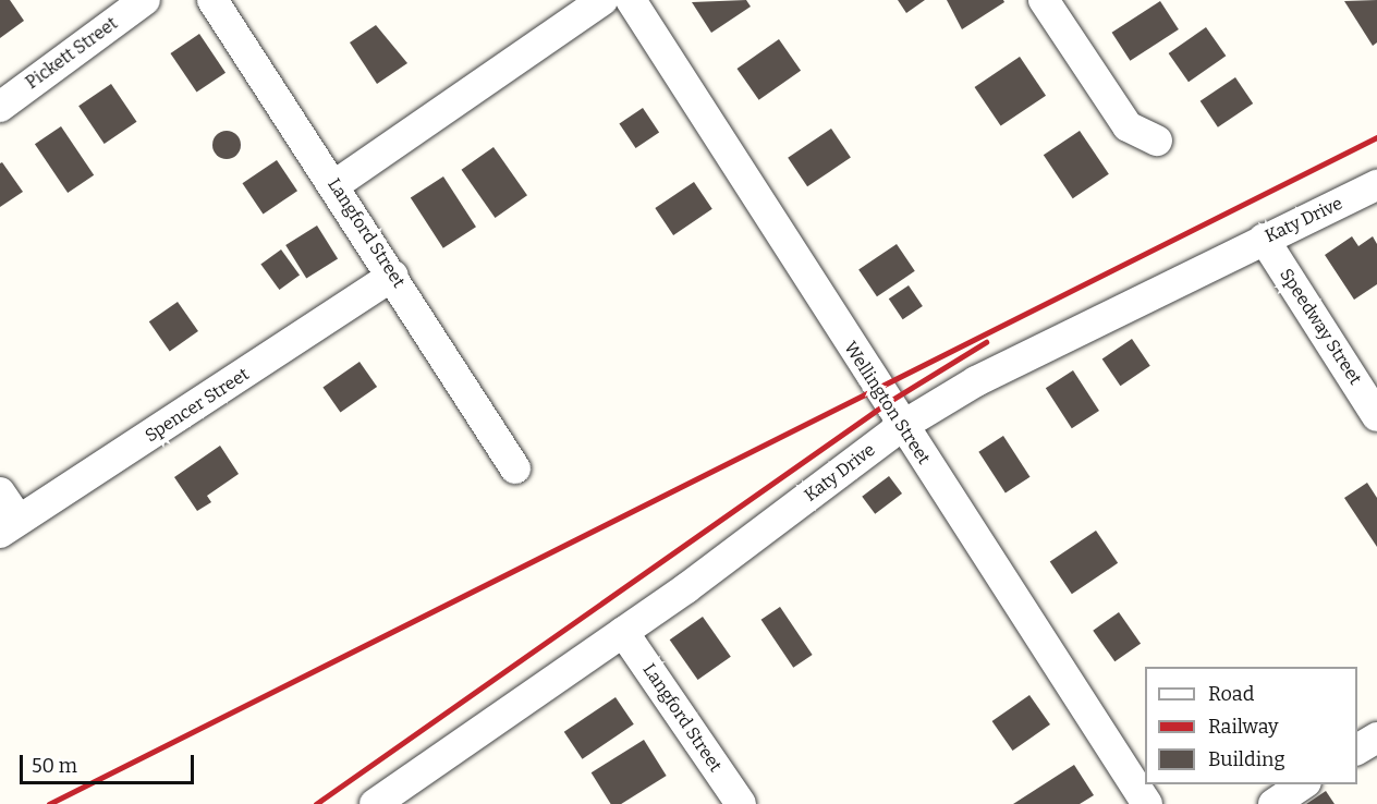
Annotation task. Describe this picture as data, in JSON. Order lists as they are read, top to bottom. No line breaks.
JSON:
{"streets":{"street":["Pickett Street","Katy Drive","Langford Street","Speedway Street","Wellington Street","Spencer Street"]},"crossings":[["Katy Drive","Langford Street"],["Katy Drive","Speedway Street"],["Katy Drive","Wellington Street"],["Langford Street","Spencer Street"]],"legend":["Road","Railway","Building"],"scale_bar":"50 m"}
